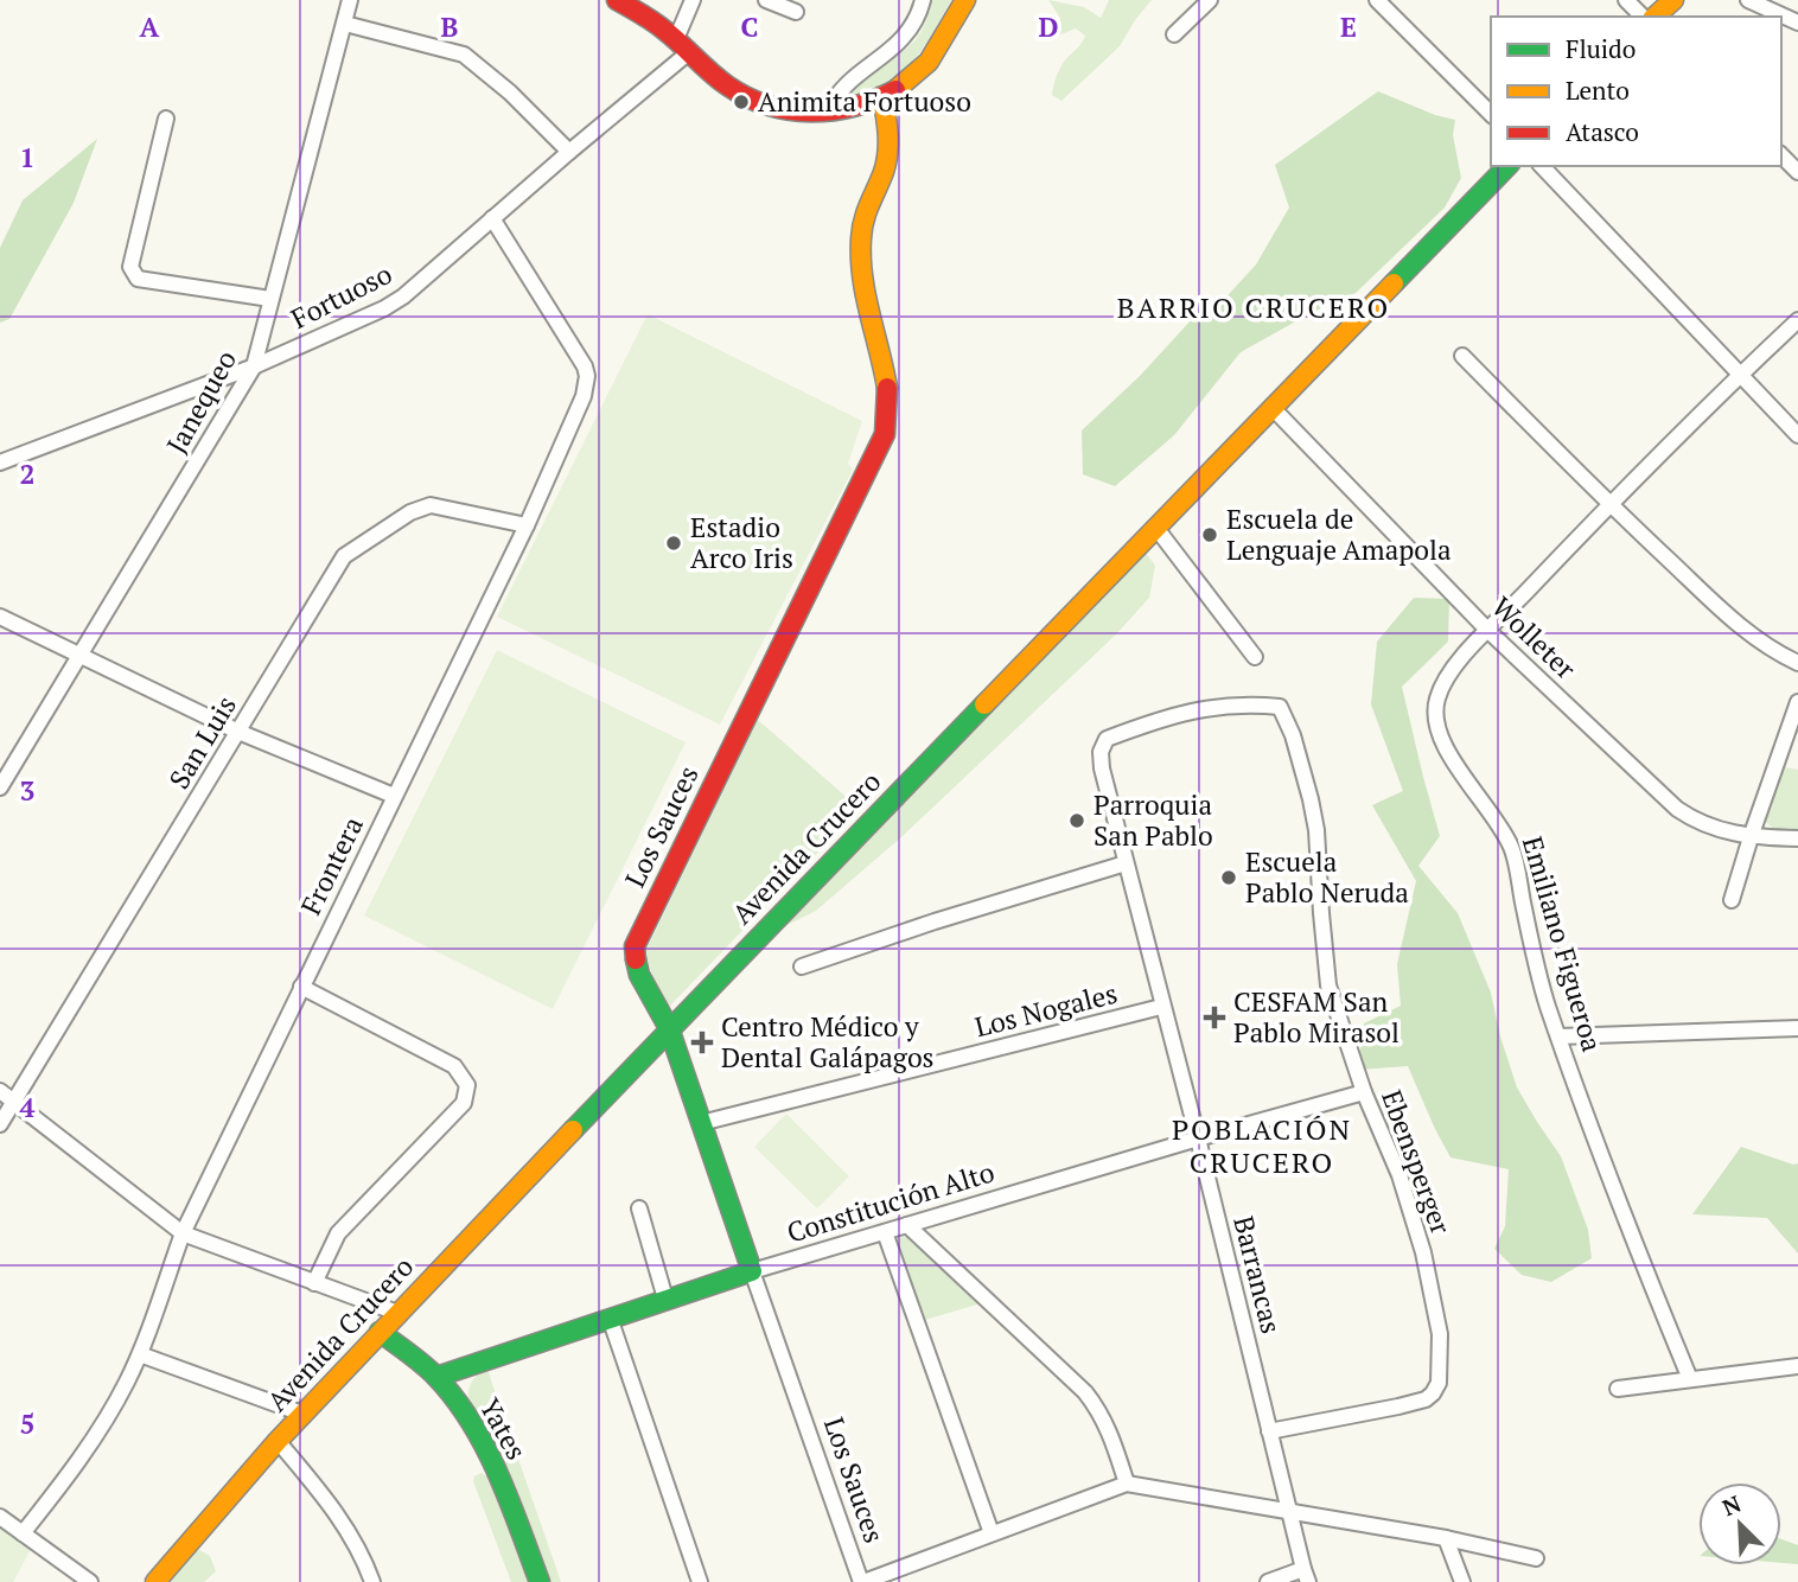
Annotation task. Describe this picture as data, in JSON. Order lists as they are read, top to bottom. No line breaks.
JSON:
{"streets":{"main road":["Los Sauces","Avenida Crucero","Constitución Alto","Yates"],"street":["Fortuoso","Janequeo","Wolleter","San Luis","Frontera","Emiliano Figueroa","Los Nogales","Ebensperger","Barrancas"]},"crossings":[["Fortuoso","Janequeo"],["Fortuoso","Frontera"],["Wolleter","Avenida Crucero"],["Wolleter","Emiliano Figueroa"],["San Luis","Frontera"],["Los Sauces","Avenida Crucero"],["Los Sauces","Los Nogales"],["Los Sauces","Constitución Alto"],["Avenida Crucero","Yates"],["Los Nogales","Barrancas"],["Ebensperger","Constitución Alto"],["Ebensperger","Barrancas"],["Constitución Alto","Barrancas"],["Constitución Alto","Yates"]],"districts":["BARRIO CRUCERO","POBLACIÓN CRUCERO"],"places":{"other":["Animita Fortuoso","Escuela de Lenguaje Amapola","Estadio Arco Iris","Parroquia San Pablo","Escuela Pablo Neruda"],"health":["CESFAM San Pablo Mirasol","Centro Médico y Dental Galápagos"]},"legend":["Fluido","Lento","Atasco"],"north":"top left","grid":{"columns":["A","B","C","D","E"],"rows":["1","2","3","4","5"]}}
